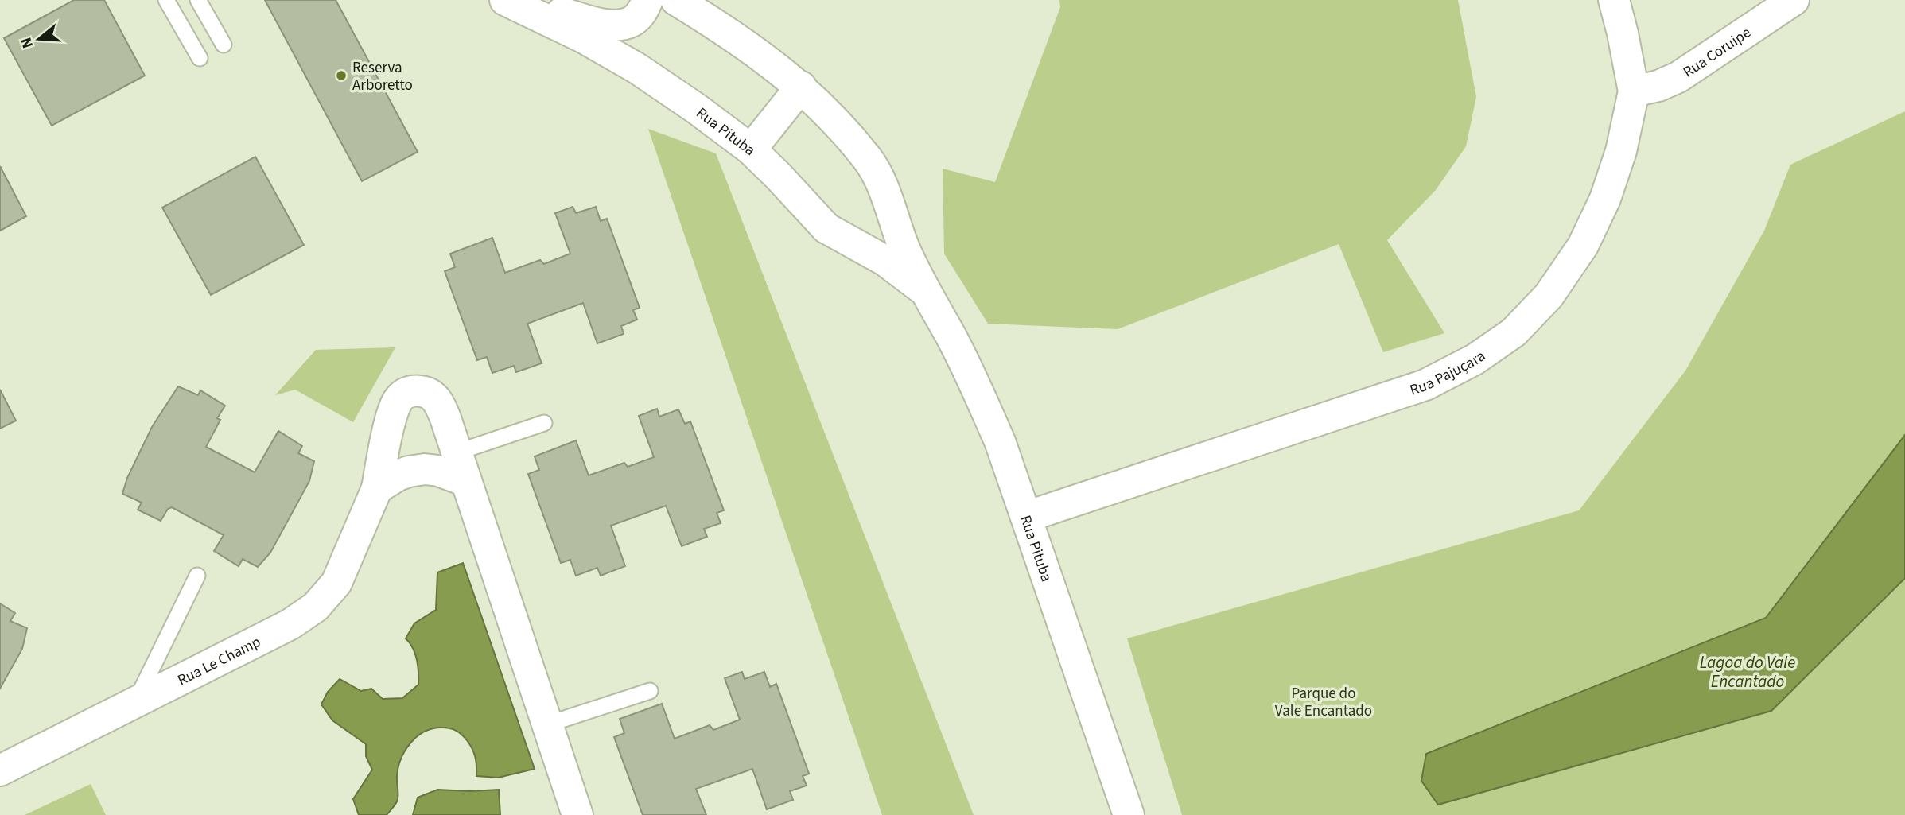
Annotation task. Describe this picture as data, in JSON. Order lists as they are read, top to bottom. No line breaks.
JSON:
{"streets":{"street":["Rua Coruipe","Rua Pituba","Rua Pajuçara","Rua Le Champ"]},"crossings":[["Rua Coruipe","Rua Pajuçara"],["Rua Pituba","Rua Pajuçara"]],"water":["Lagoa do Vale Encantado"],"parks":["Parque do Vale Encantado"],"places":["Reserva Arboretto"],"north":"left"}
